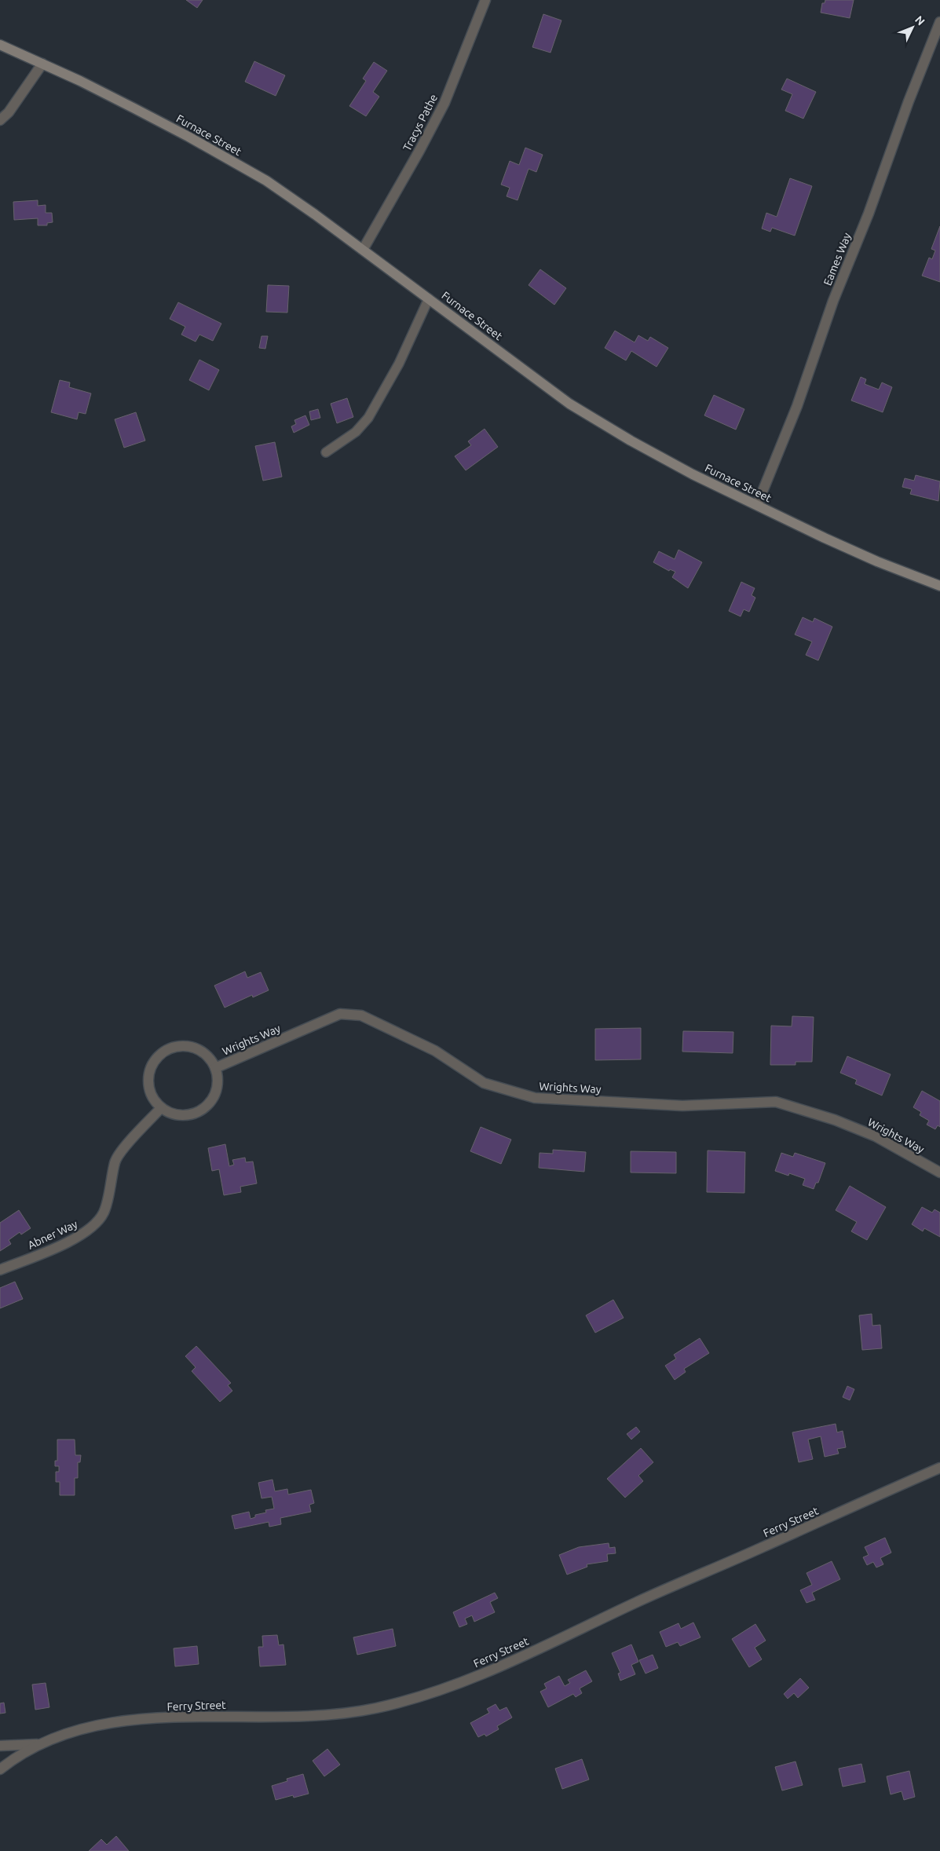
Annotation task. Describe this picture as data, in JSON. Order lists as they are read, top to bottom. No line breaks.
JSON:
{"streets":{"main road":["Furnace Street"],"street":["Tracys Pathe","Eames Way","Wrights Way","Abner Way","Ferry Street"]},"crossings":[["Tracys Pathe","Furnace Street"],["Furnace Street","Eames Way"],["Wrights Way","Abner Way"]],"north":"top right"}
